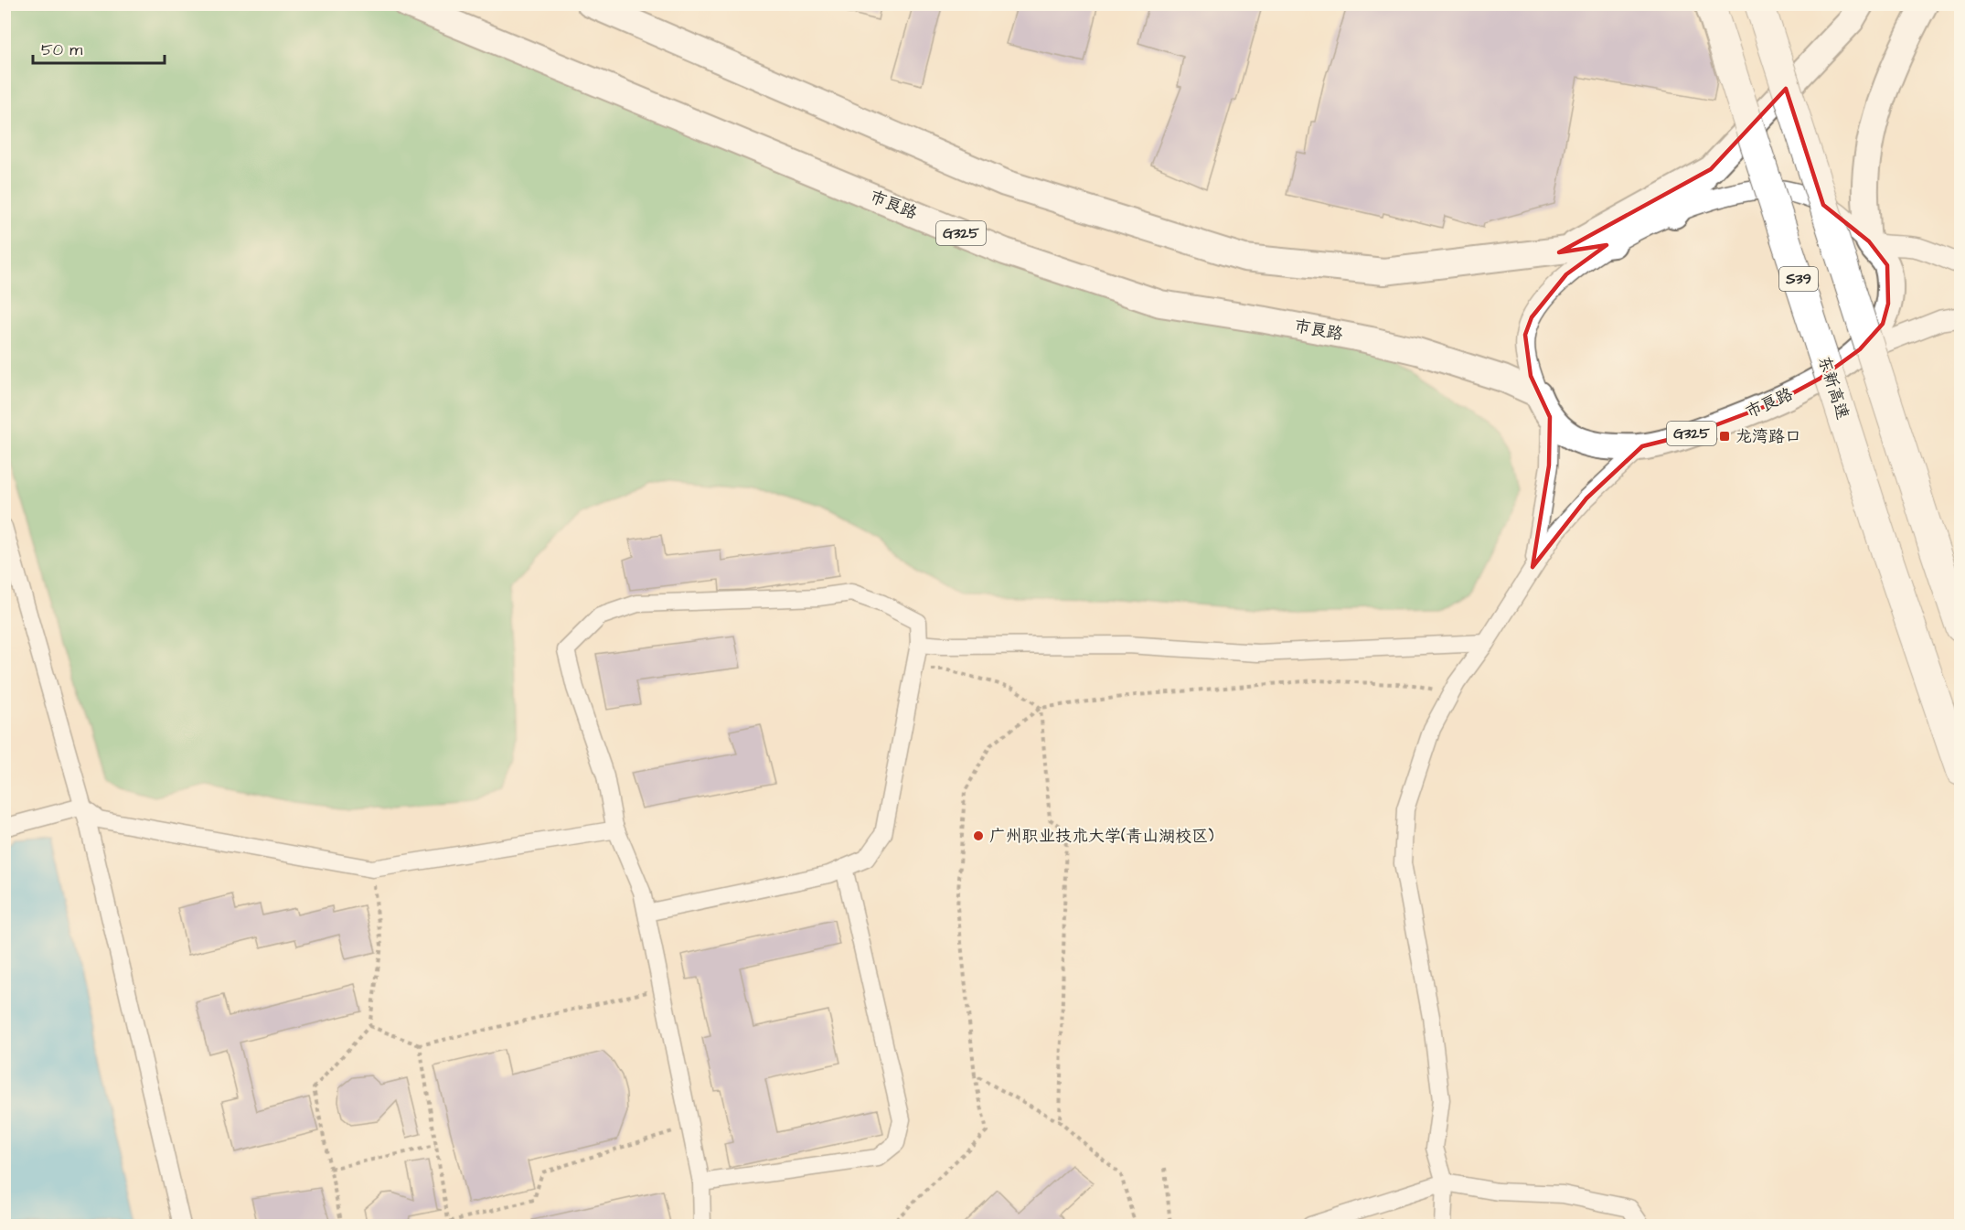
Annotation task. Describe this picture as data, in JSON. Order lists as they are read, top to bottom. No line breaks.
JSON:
{"streets":{"highway":["市良路","G325","S39","东新高速"]},"places":{"transit":["龙湾路口"],"other":["广州职业技术大学(青山湖校区)"]},"scale_bar":"50 m"}
